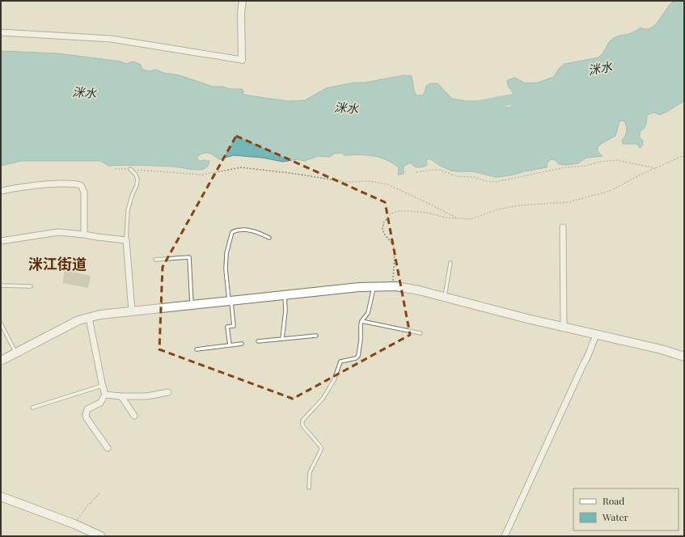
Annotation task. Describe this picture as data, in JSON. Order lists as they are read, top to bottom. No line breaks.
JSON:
{"districts":["洣江街道"],"water":["洣水"],"legend":["Road","Water"]}
